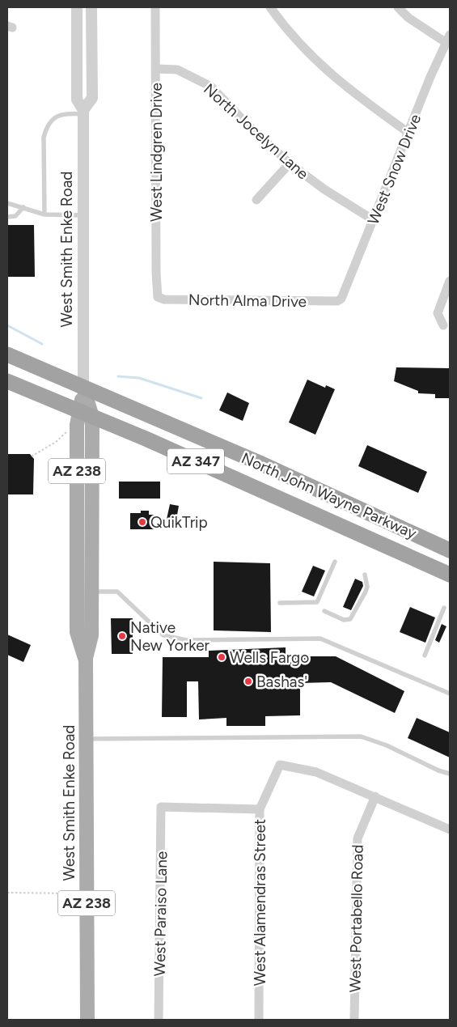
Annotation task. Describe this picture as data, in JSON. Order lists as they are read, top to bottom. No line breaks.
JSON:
{"streets":{"highway":["AZ 347","North John Wayne Parkway"],"main road":["West Smith Enke Road","AZ 238"],"street":["North Jocelyn Lane","West Lindgren Drive","West Snow Drive","North Alma Drive","West Alamendras Street","West Paraiso Lane","West Portabello Road"]},"crossings":[["North Jocelyn Lane","West Lindgren Drive"],["North Jocelyn Lane","West Snow Drive"],["West Lindgren Drive","North Alma Drive"],["West Snow Drive","North Alma Drive"],["West Smith Enke Road","AZ 347"],["West Smith Enke Road","North John Wayne Parkway"],["West Alamendras Street","West Paraiso Lane"],["West Alamendras Street","West Portabello Road"]],"places":["QuikTrip","Native New Yorker","Wells Fargo","Bashas'"]}
